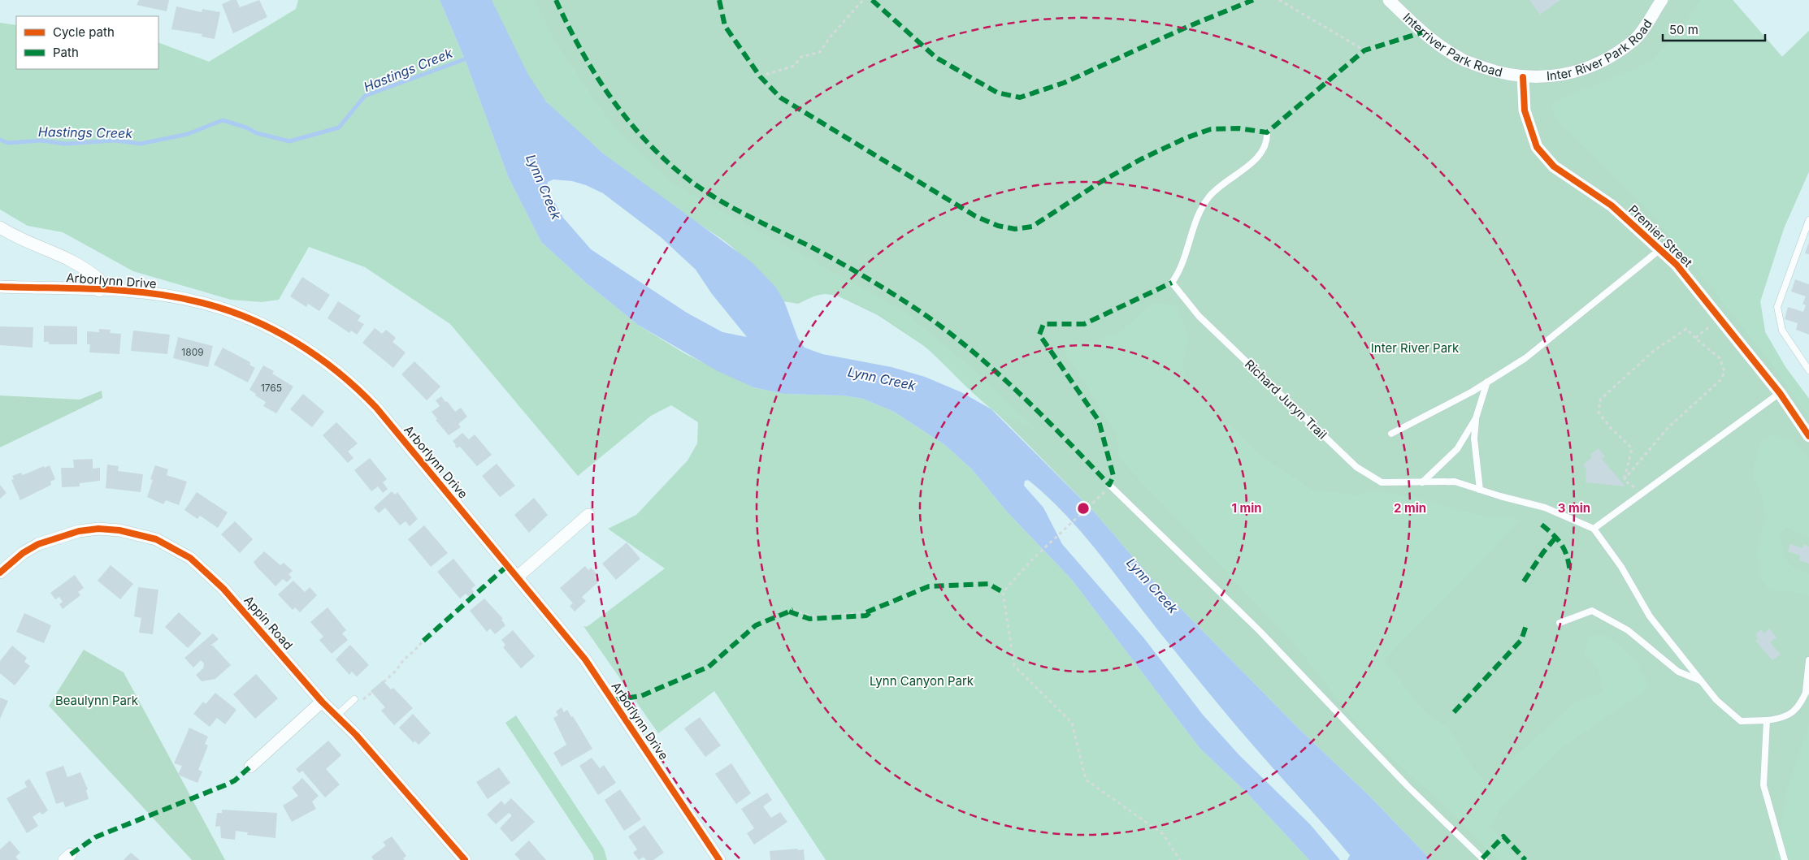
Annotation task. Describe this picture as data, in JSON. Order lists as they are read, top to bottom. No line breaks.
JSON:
{"streets":{"street":["Interriver Park Road","Inter River Park Road","Premier Street","Arborlynn Drive","Appin Road"],"lane":["Richard Juryn Trail"]},"crossings":[["Interriver Park Road","Inter River Park Road"],["Interriver Park Road","Premier Street"],["Inter River Park Road","Premier Street"]],"water":["Hastings Creek","Lynn Creek"],"parks":["Inter River Park","Lynn Canyon Park","Beaulynn Park"],"house_numbers":["1809","1765"],"legend":["Cycle path","Path"],"scale_bar":"50 m","rings":["1 min","2 min","3 min"]}
